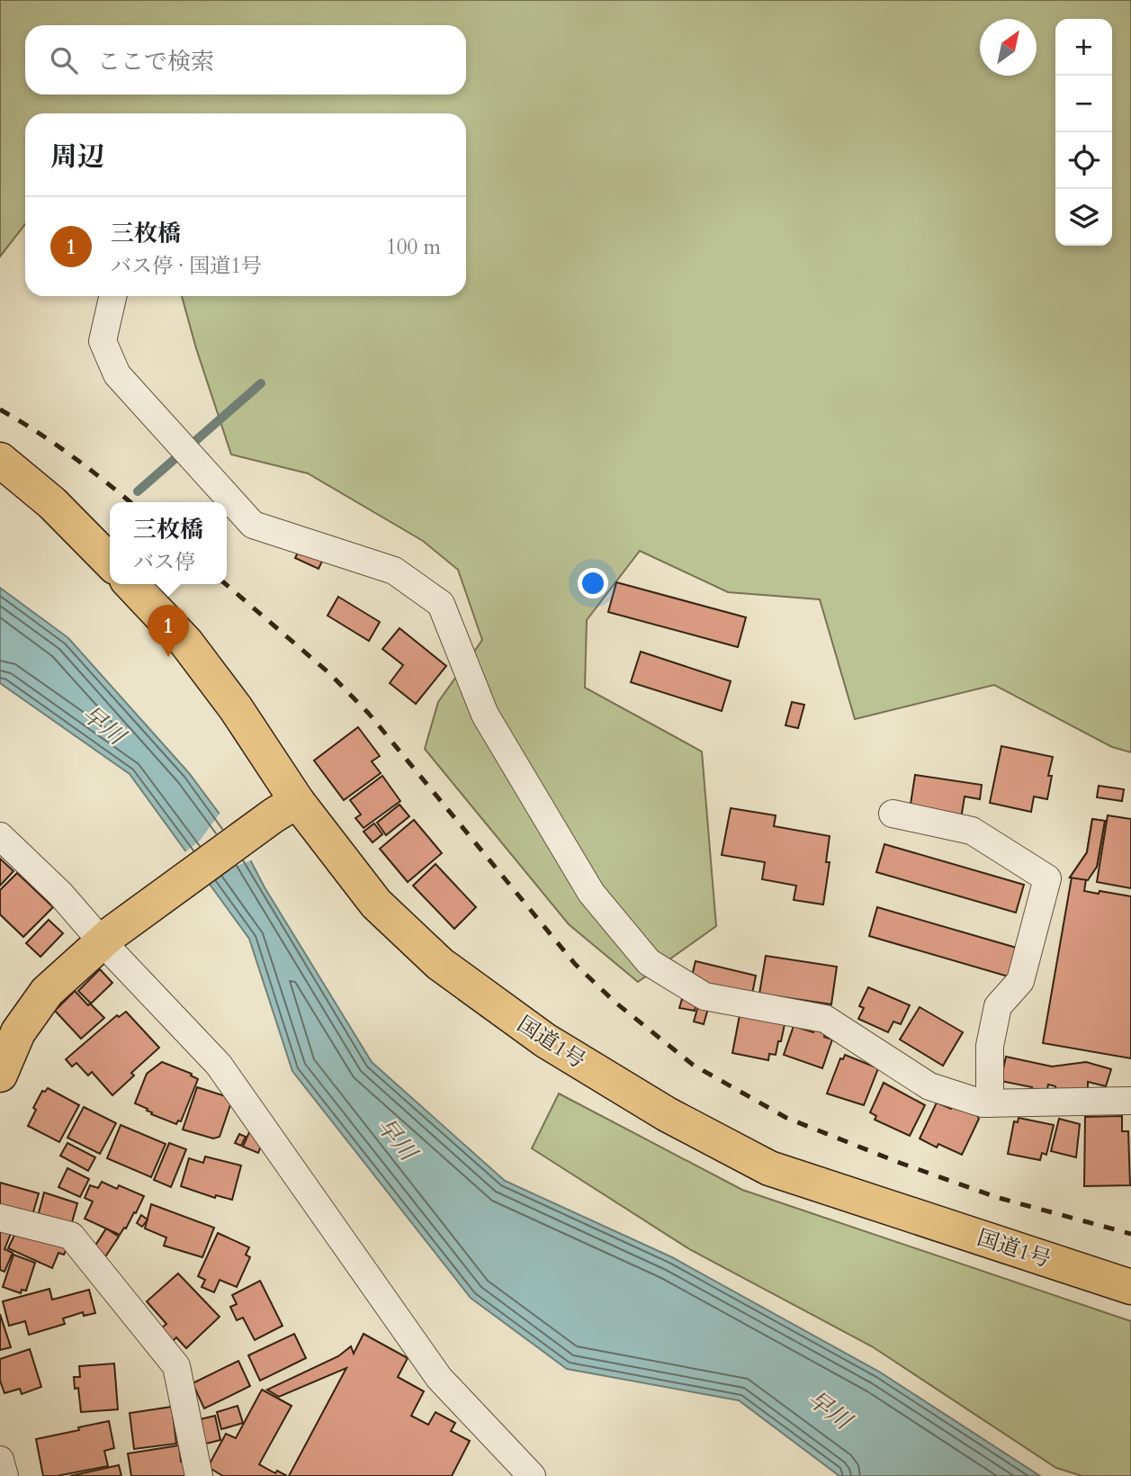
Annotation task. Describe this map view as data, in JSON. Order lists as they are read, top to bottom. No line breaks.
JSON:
{"streets":{"main road":["国道1号"]},"water":["早川"],"north":"top right","page":{"map_buttons":["+","−"],"search":"ここで検索","heading":"周辺","list":[{"mark":"1","name":"三枚橋","note":"バス停 · 国道1号","value":"100 m"}],"popup":["三枚橋","バス停"],"pins":"1"}}
